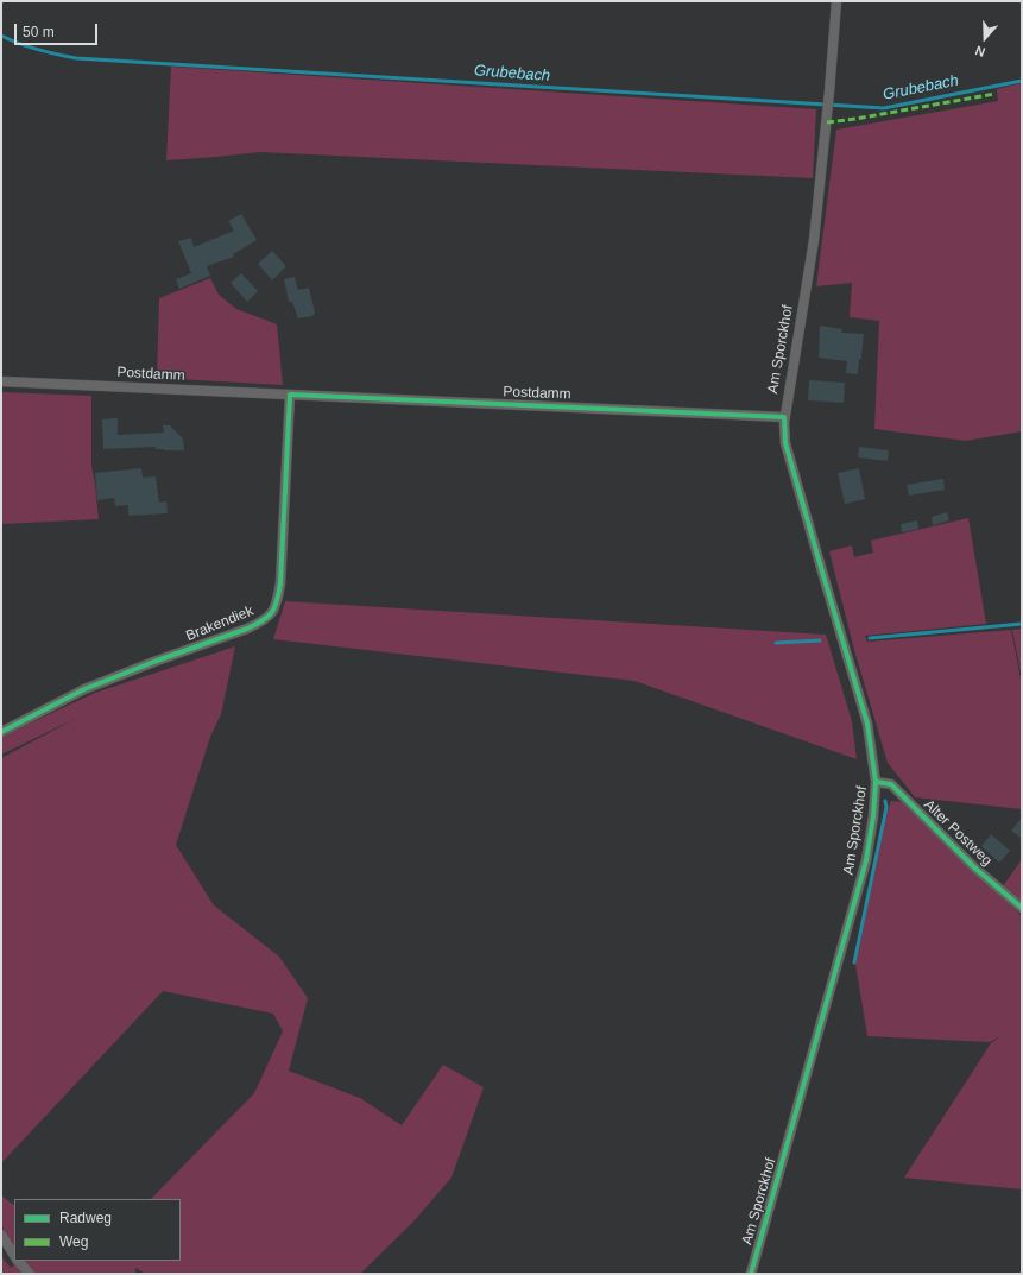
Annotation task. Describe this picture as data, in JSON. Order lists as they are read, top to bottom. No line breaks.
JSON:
{"streets":{"street":["Am Sporckhof","Postdamm","Brakendiek","Alter Postweg"]},"crossings":[["Am Sporckhof","Postdamm"],["Am Sporckhof","Alter Postweg"],["Postdamm","Brakendiek"]],"water":["Grubebach"],"legend":["Radweg","Weg"],"scale_bar":"50 m","north":"bottom"}
